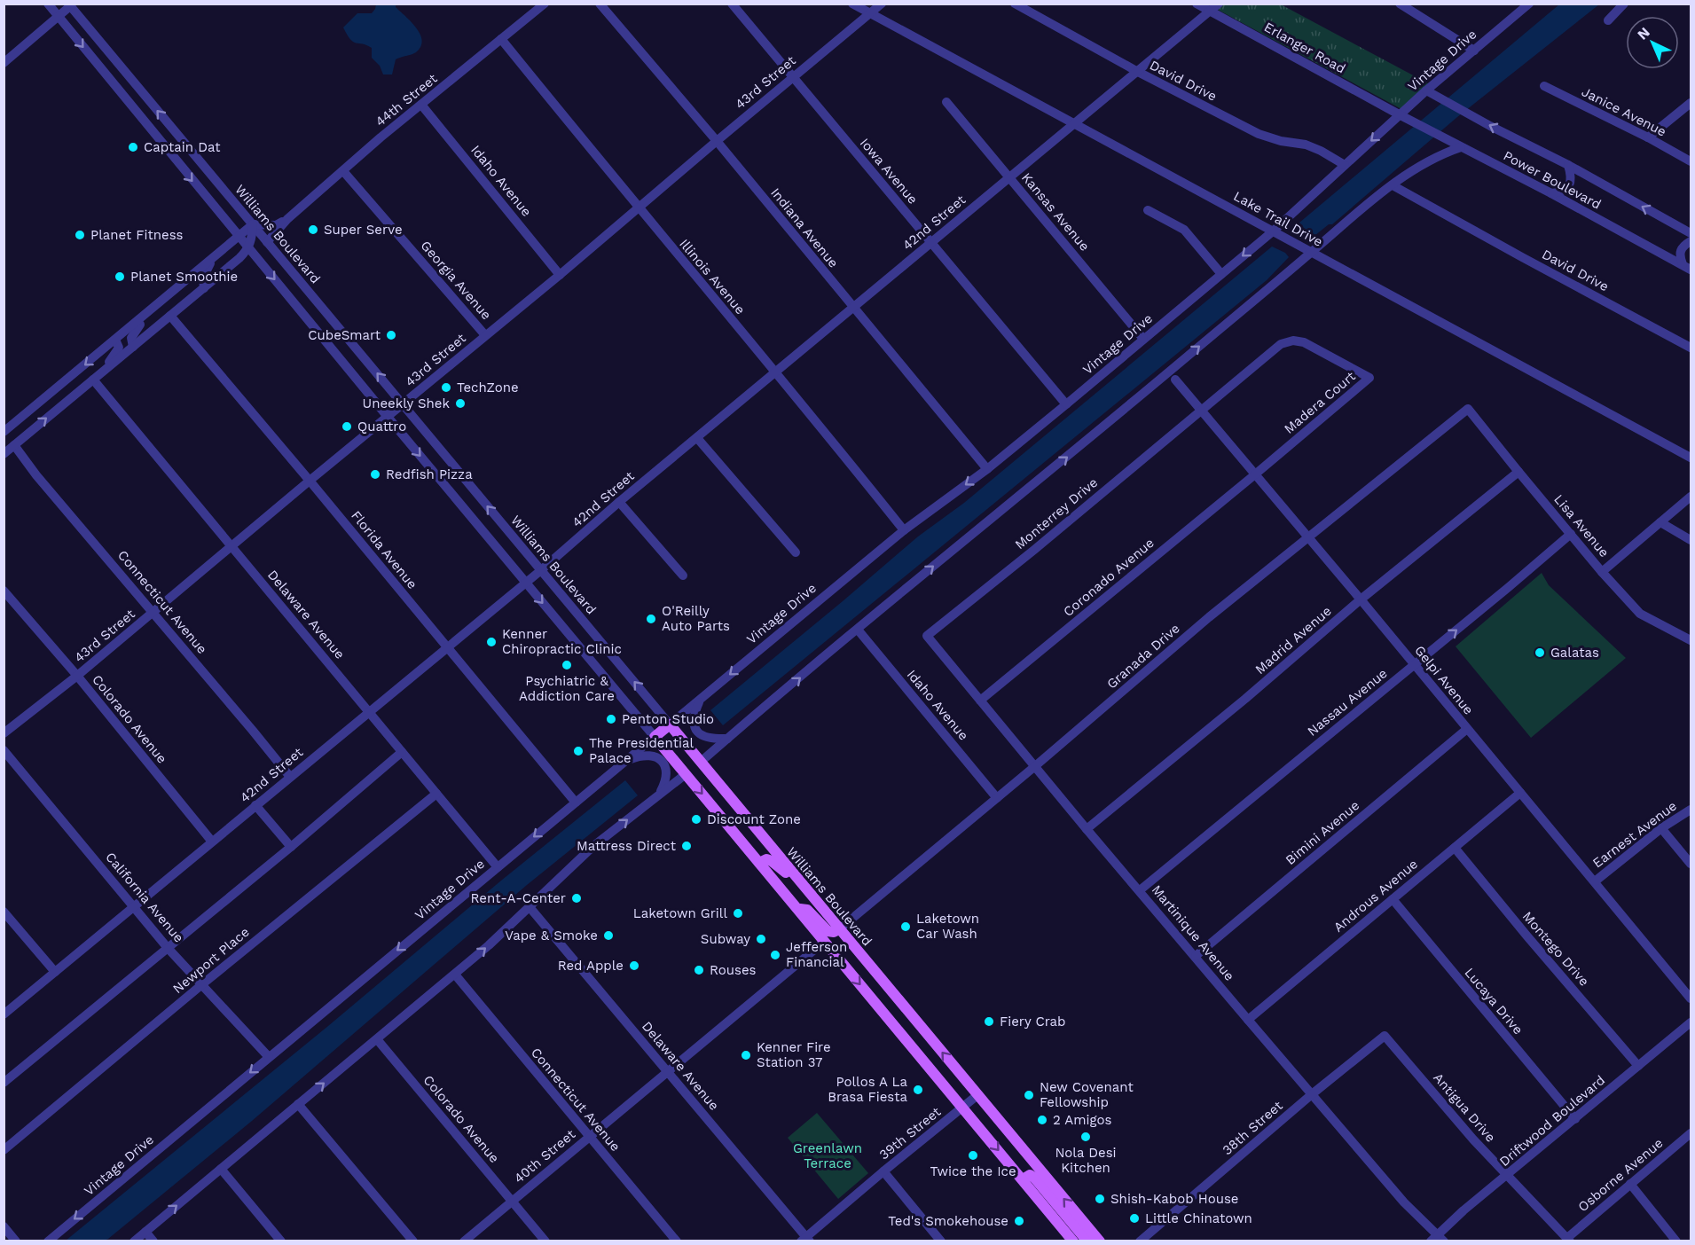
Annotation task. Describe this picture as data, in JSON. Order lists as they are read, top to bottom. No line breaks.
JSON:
{"streets":{"main road":["Vintage Drive","Williams Boulevard"],"street":["Erlanger Road","David Drive","43rd Street","44th Street","Janice Avenue","Iowa Avenue","Power Boulevard","Idaho Avenue","Kansas Avenue","Lake Trail Drive","42nd Street","Indiana Avenue","Illinois Avenue","Georgia Avenue","Madera Court","Monterrey Drive","Lisa Avenue","Florida Avenue","Coronado Avenue","Connecticut Avenue","Delaware Avenue","Madrid Avenue","Granada Drive","Gelpi Avenue","Nassau Avenue","Colorado Avenue","Bimini Avenue","Earnest Avenue","Androus Avenue","California Avenue","Martinique Avenue","Montego Drive","Newport Place","Lucaya Drive","Antigua Drive","Driftwood Boulevard","38th Street","39th Street","40th Street","Osborne Avenue"]},"crossings":[["Erlanger Road","Vintage Drive"],["Erlanger Road","Power Boulevard"],["Erlanger Road","42nd Street"],["Vintage Drive","David Drive"],["Vintage Drive","Iowa Avenue"],["Vintage Drive","Power Boulevard"],["Vintage Drive","Kansas Avenue"],["Vintage Drive","Lake Trail Drive"],["Vintage Drive","Indiana Avenue"],["Vintage Drive","Williams Boulevard"],["Vintage Drive","Illinois Avenue"],["Vintage Drive","Florida Avenue"],["Vintage Drive","Delaware Avenue"],["Vintage Drive","California Avenue"],["David Drive","42nd Street"],["43rd Street","Iowa Avenue"],["43rd Street","Idaho Avenue"],["43rd Street","Lake Trail Drive"],["43rd Street","Indiana Avenue"],["43rd Street","Williams Boulevard"],["43rd Street","Illinois Avenue"],["43rd Street","Georgia Avenue"],["43rd Street","Florida Avenue"],["43rd Street","Connecticut Avenue"],["43rd Street","Delaware Avenue"],["43rd Street","Colorado Avenue"],["44th Street","Idaho Avenue"],["44th Street","Williams Boulevard"],["44th Street","Illinois Avenue"],["44th Street","Georgia Avenue"],["Iowa Avenue","42nd Street"],["Idaho Avenue","Granada Drive"],["Kansas Avenue","42nd Street"],["Lake Trail Drive","42nd Street"],["42nd Street","Indiana Avenue"],["42nd Street","Williams Boulevard"],["42nd Street","Illinois Avenue"],["42nd Street","Florida Avenue"],["42nd Street","Connecticut Avenue"],["42nd Street","Delaware Avenue"],["42nd Street","Colorado Avenue"],["42nd Street","California Avenue"],["Williams Boulevard","Granada Drive"],["Williams Boulevard","39th Street"],["Madera Court","Monterrey Drive"],["Madera Court","Coronado Avenue"],["Madera Court","Gelpi Avenue"],["Monterrey Drive","Gelpi Avenue"],["Monterrey Drive","Martinique Avenue"],["Lisa Avenue","Madrid Avenue"],["Lisa Avenue","Granada Drive"],["Lisa Avenue","Nassau Avenue"],["Coronado Avenue","Gelpi Avenue"],["Coronado Avenue","Martinique Avenue"],["Connecticut Avenue","40th Street"],["Delaware Avenue","Newport Place"],["Delaware Avenue","39th Street"],["Delaware Avenue","40th Street"],["Madrid Avenue","Gelpi Avenue"],["Madrid Avenue","Martinique Avenue"],["Granada Drive","Gelpi Avenue"],["Granada Drive","Martinique Avenue"],["Gelpi Avenue","Nassau Avenue"],["Gelpi Avenue","Bimini Avenue"],["Gelpi Avenue","Earnest Avenue"],["Gelpi Avenue","Androus Avenue"],["Nassau Avenue","Martinique Avenue"],["Colorado Avenue","40th Street"],["Bimini Avenue","Martinique Avenue"],["Androus Avenue","Martinique Avenue"],["Androus Avenue","Montego Drive"],["Androus Avenue","Lucaya Drive"],["California Avenue","Newport Place"],["Martinique Avenue","Driftwood Boulevard"],["Martinique Avenue","38th Street"],["Montego Drive","Driftwood Boulevard"],["Lucaya Drive","Driftwood Boulevard"],["Antigua Drive","Driftwood Boulevard"],["Antigua Drive","38th Street"],["Antigua Drive","Osborne Avenue"]],"one_way":["Nassau Avenue"],"parks":["Greenlawn Terrace"],"places":["Captain Dat","Super Serve","Planet Fitness","Planet Smoothie","CubeSmart","TechZone","Uneekly Shek","Quattro","Redfish Pizza","O'Reilly Auto Parts","Kenner Chiropractic Clinic","Galatas","Psychiatric & Addiction Care","Penton Studio","The Presidential Palace","Discount Zone","Mattress Direct","Rent-A-Center","Laketown Grill","Laketown Car Wash","Vape & Smoke","Subway","Jefferson Financial","Red Apple","Rouses","Fiery Crab","Kenner Fire Station 37","Pollos A La Brasa Fiesta","New Covenant Fellowship","2 Amigos","Nola Desi Kitchen","Twice the Ice","Shish-Kabob House","Little Chinatown","Ted's Smokehouse"],"north":"top left"}
